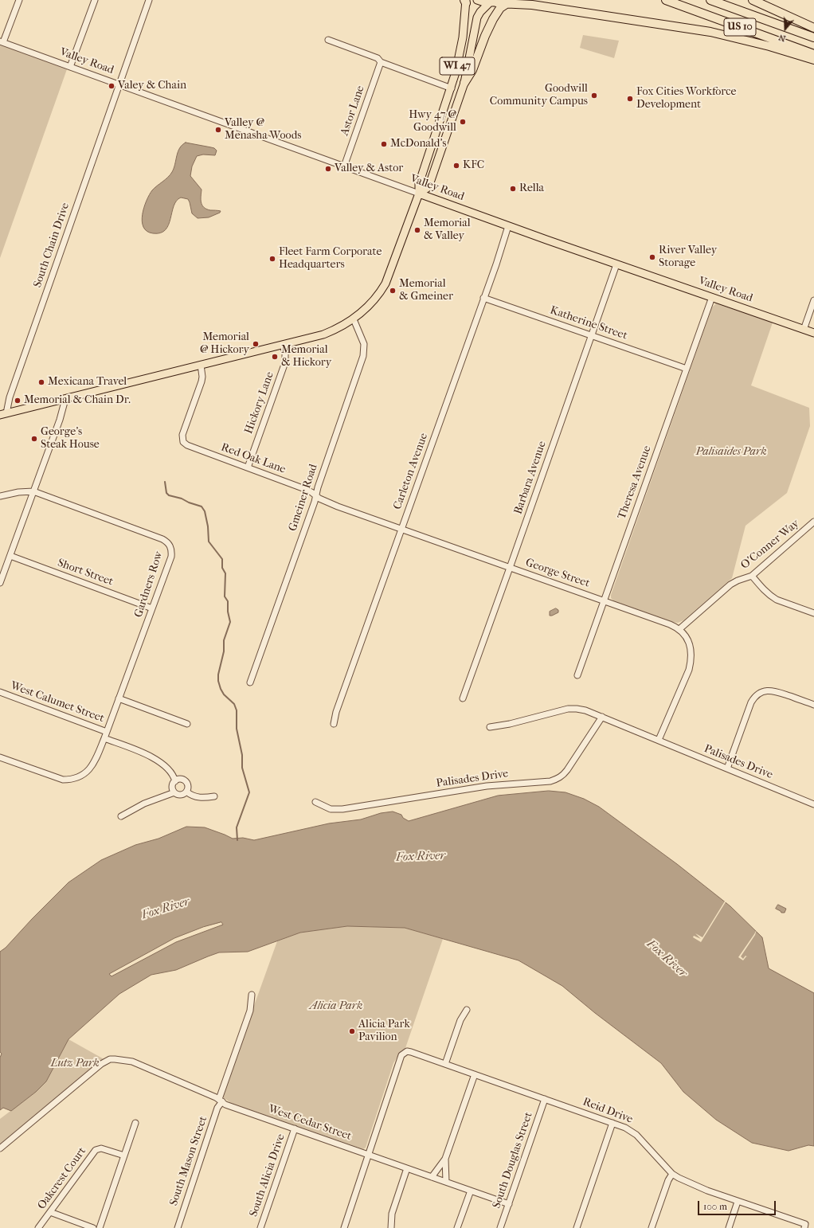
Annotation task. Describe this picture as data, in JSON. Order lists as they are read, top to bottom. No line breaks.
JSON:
{"streets":{"highway":["US 10"],"main road":["Valley Road","WI 47"],"street":["Astor Lane","South Chain Drive","Katherine Street","Hickory Lane","Red Oak Lane","Carleton Avenue","Barbara Avenue","Theresa Avenue","Gmeiner Road","O'Conner Way","Short Street","George Street","Gardners Row","West Calumet Street","Palisades Drive","Reid Drive","West Cedar Street","South Douglas Street","South Mason Street","South Alicia Drive","Oakcrest Court"]},"crossings":[["Valley Road","WI 47"],["Valley Road","Astor Lane"],["Valley Road","South Chain Drive"],["Valley Road","Carleton Avenue"],["Valley Road","Barbara Avenue"],["Valley Road","Theresa Avenue"],["WI 47","South Chain Drive"],["WI 47","Hickory Lane"],["WI 47","Red Oak Lane"],["WI 47","Gmeiner Road"],["Katherine Street","Carleton Avenue"],["Katherine Street","Barbara Avenue"],["Katherine Street","Theresa Avenue"],["Hickory Lane","Red Oak Lane"],["Red Oak Lane","Gmeiner Road"],["Red Oak Lane","George Street"],["Carleton Avenue","George Street"],["Barbara Avenue","George Street"],["Theresa Avenue","George Street"],["Gmeiner Road","George Street"],["O'Conner Way","George Street"],["Short Street","Gardners Row"],["George Street","Palisades Drive"],["Gardners Row","West Calumet Street"],["Reid Drive","West Cedar Street"],["Reid Drive","South Douglas Street"],["West Cedar Street","South Douglas Street"],["West Cedar Street","South Mason Street"],["West Cedar Street","South Alicia Drive"]],"water":["Fox River"],"parks":["Palisaides Park","Alicia Park","Lutz Park"],"places":["Valey & Chain","Goodwill Community Campus","Fox Cities Workforce Development","Hwy 47 @ Goodwill","Valley @ Menasha Woods","McDonald's","KFC","Valley & Astor","Rella","Memorial & Valley","River Valley Storage","Fleet Farm Corporate Headquarters","Memorial & Gmeiner","Memorial @ Hickory","Memorial & Hickory","Mexicana Travel","Memorial & Chain Dr.","George's Steak House","Alicia Park Pavilion"],"scale_bar":"100 m","north":"bottom"}
